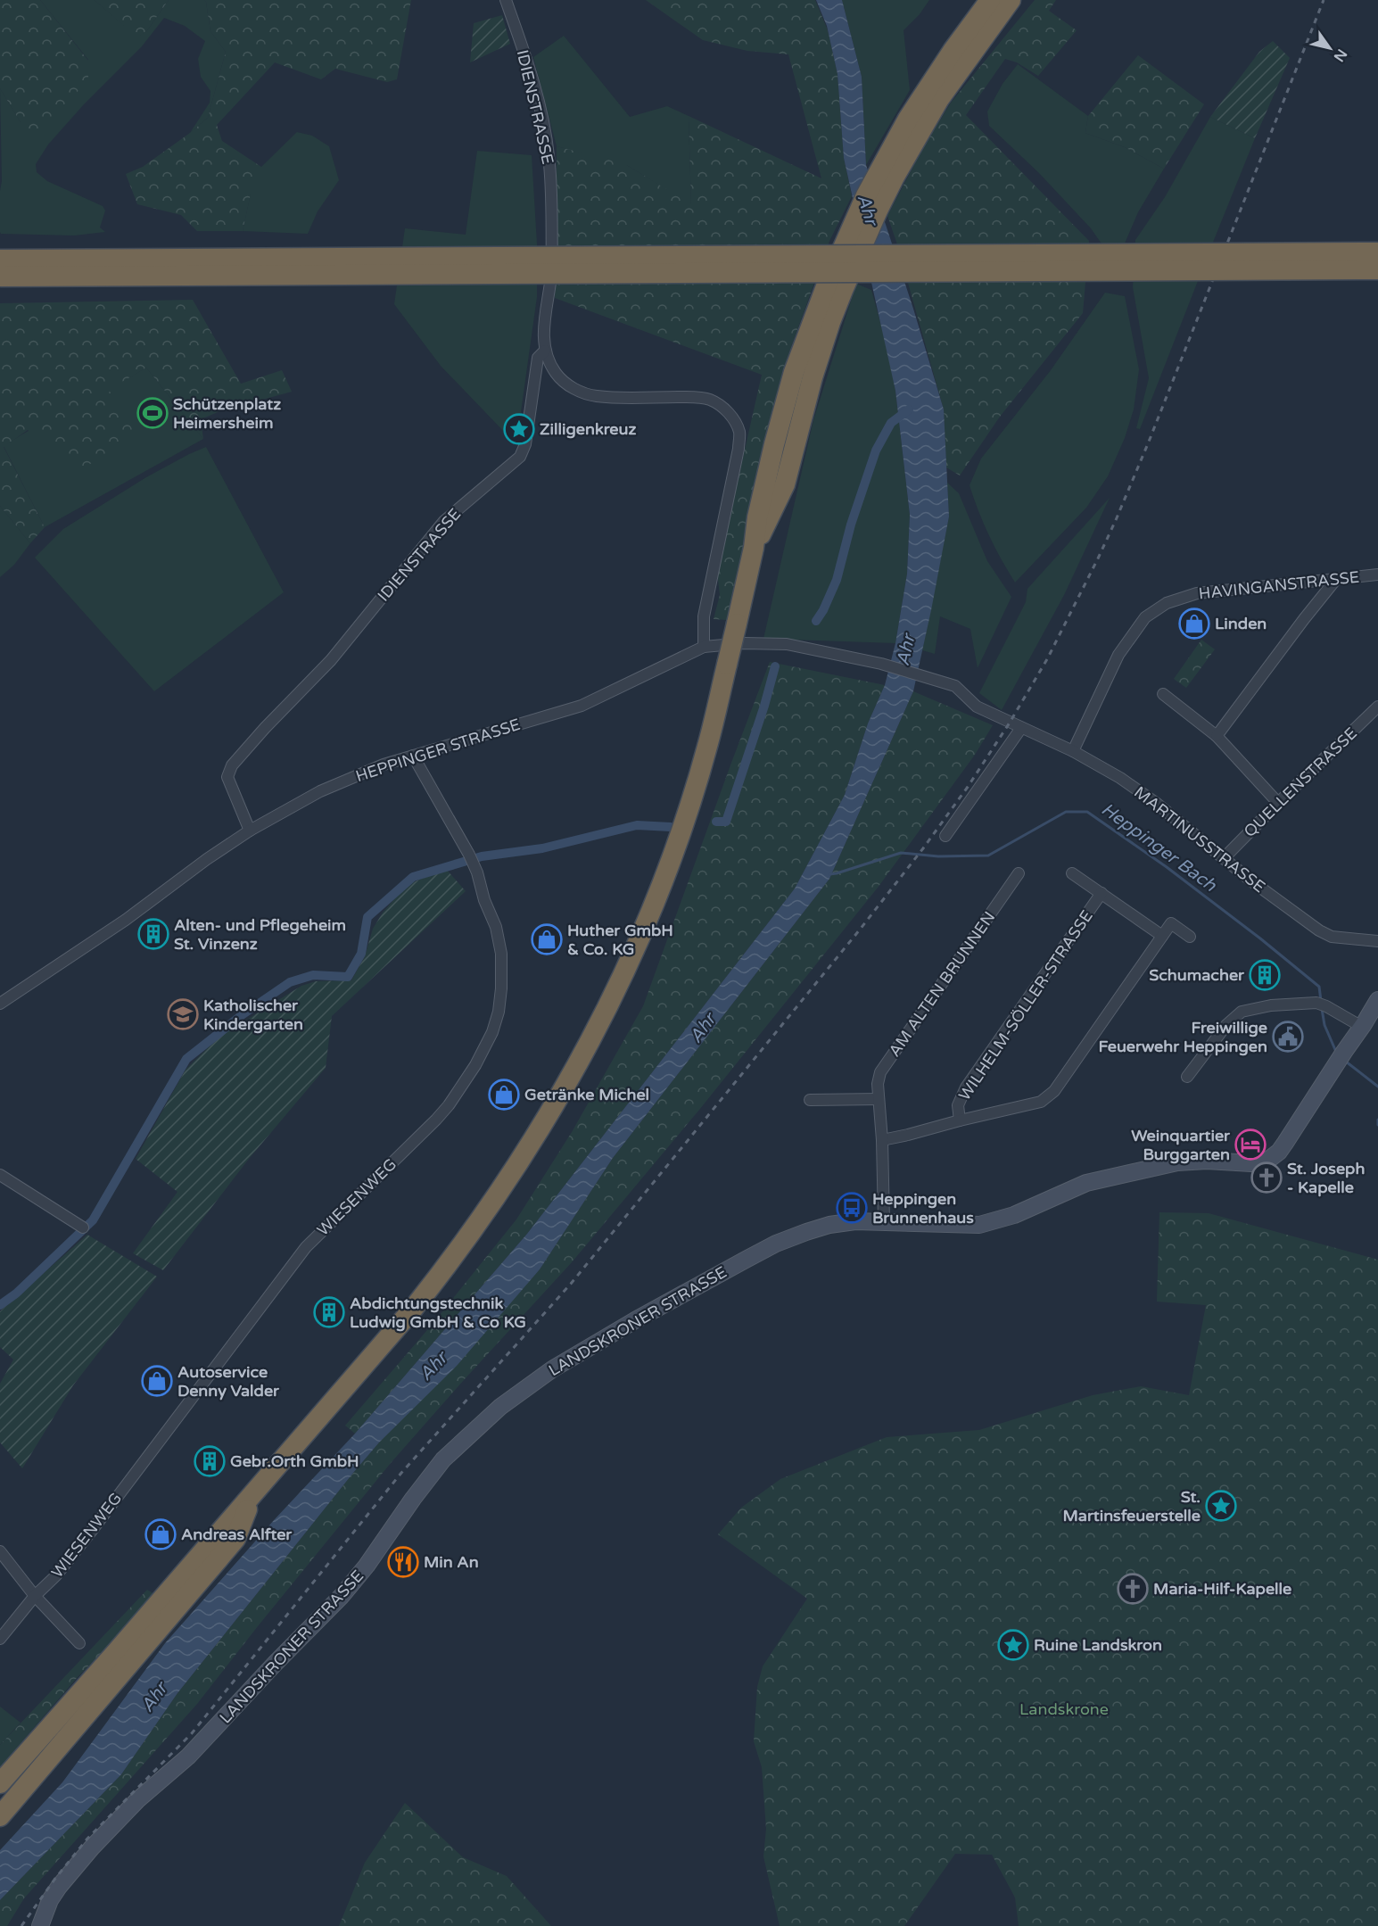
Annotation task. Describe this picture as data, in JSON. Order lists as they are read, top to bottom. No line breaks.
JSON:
{"streets":{"main road":["LANDSKRONER STRASSE"],"street":["IDIENSTRASSE","HAVINGANSTRASSE","HEPPINGER STRASSE","QUELLENSTRASSE","MARTINUSSTRASSE","AM ALTEN BRUNNEN","WILHELM-SÖLLER-STRASSE","WIESENWEG"]},"crossings":[["IDIENSTRASSE","HEPPINGER STRASSE"],["HAVINGANSTRASSE","MARTINUSSTRASSE"],["HEPPINGER STRASSE","MARTINUSSTRASSE"],["HEPPINGER STRASSE","WIESENWEG"],["QUELLENSTRASSE","MARTINUSSTRASSE"],["AM ALTEN BRUNNEN","WILHELM-SÖLLER-STRASSE"],["AM ALTEN BRUNNEN","LANDSKRONER STRASSE"]],"water":["Ahr","Heppinger Bach"],"parks":["Landskrone"],"places":{"sports":["Schützenplatz Heimersheim"],"place":["Zilligenkreuz","St. Martinsfeuerstelle","Ruine Landskron"],"shop":["Linden","Huther GmbH & Co. KG","Getränke Michel","Autoservice Denny Valder","Andreas Alfter"],"building":["Alten- und Pflegeheim St. Vinzenz","Schumacher","Abdichtungstechnik Ludwig GmbH & Co KG","Gebr.Orth GmbH"],"school or university":["Katholischer Kindergarten"],"public building":["Freiwillige Feuerwehr Heppingen"],"hotel":["Weinquartier Burggarten"],"church":["St. Joseph - Kapelle","Maria-Hilf-Kapelle"],"bus stop":["Heppingen Brunnenhaus"],"restaurant":["Min An"]},"north":"bottom right"}
